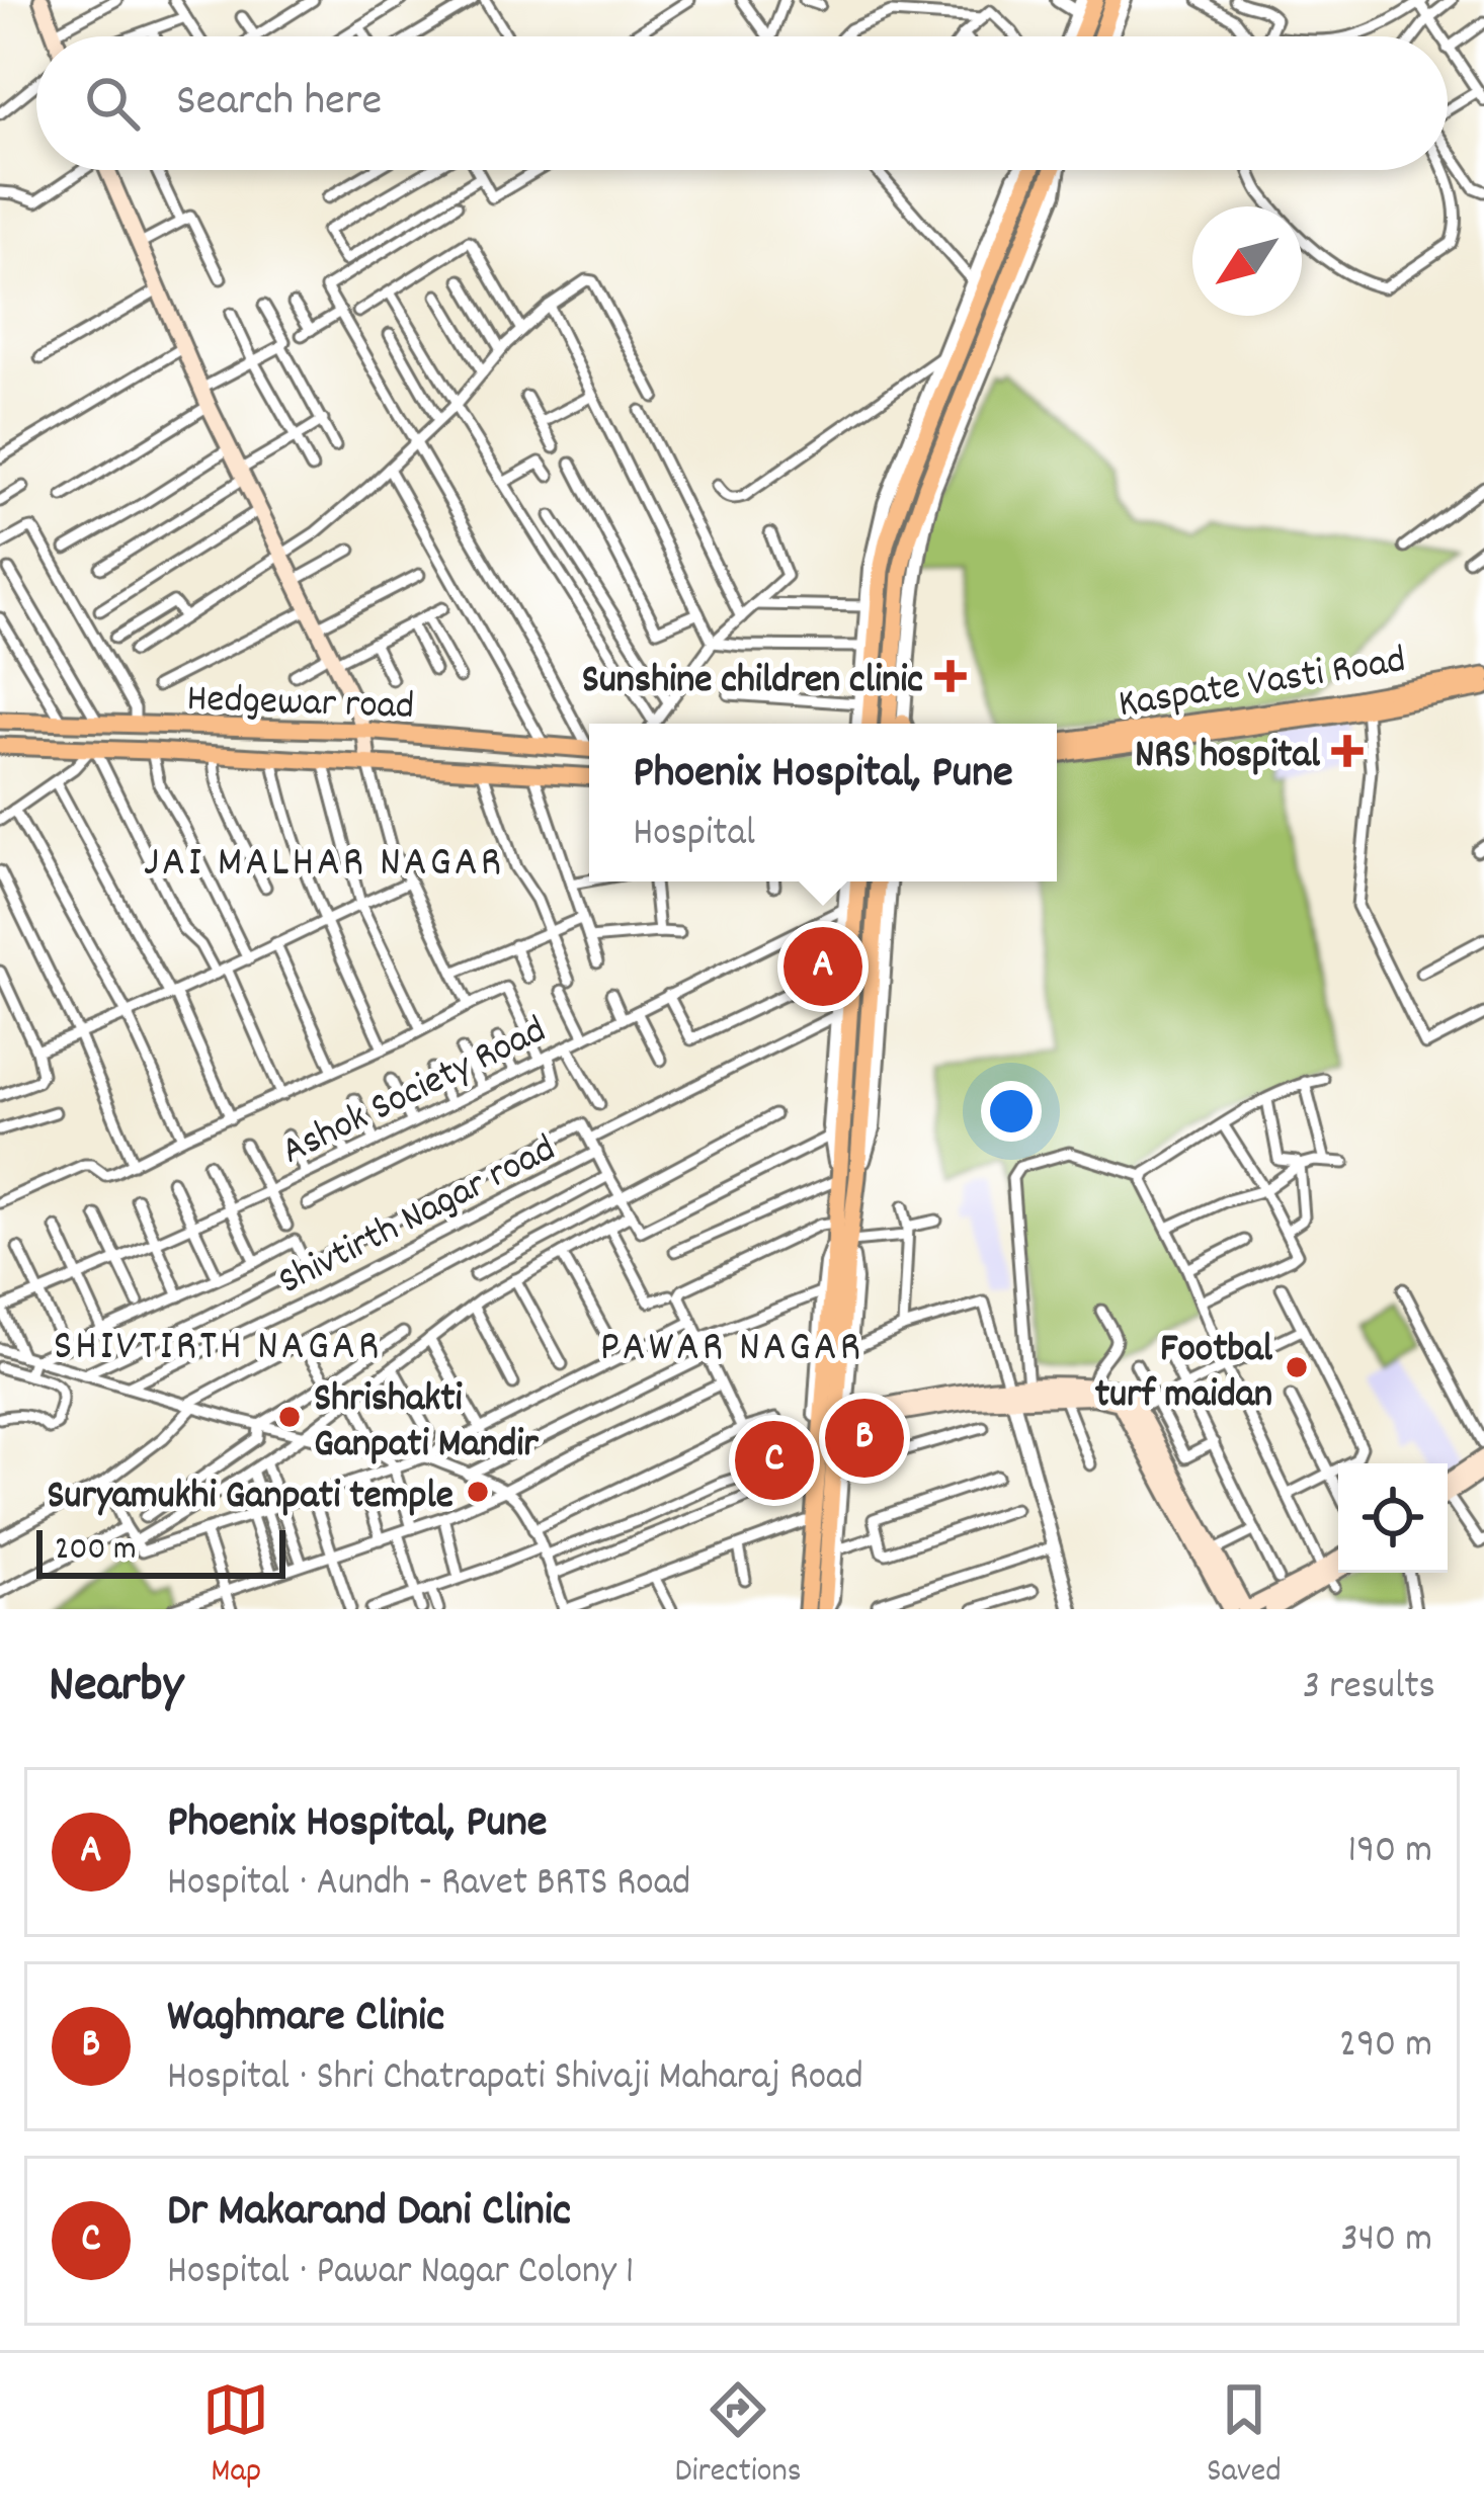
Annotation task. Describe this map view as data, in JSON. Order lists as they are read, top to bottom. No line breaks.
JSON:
{"streets":{"main road":["Kaspate Vasti Road","Hedgewar road"],"street":["Ashok Society Road","Shivtirth Nagar road"]},"districts":["JAI MALHAR NAGAR","SHIVTIRTH NAGAR","PAWAR NAGAR"],"places":{"health":["Sunshine children clinic","NRS hospital"],"other":["Footbal turf maidan","Shrishakti Ganpati Mandir","Suryamukhi Ganpati temple"]},"scale_bar":"200 m","north":"bottom left","page":{"search":"Search here","popup":["Phoenix Hospital, Pune","Hospital"],"pins":["A","B","C"],"scale":"200 m","heading":["Nearby","3 results"],"list":[{"mark":"A","name":"Phoenix Hospital, Pune","note":"Hospital · Aundh - Ravet BRTS Road","value":"190 m"},{"mark":"B","name":"Waghmare Clinic","note":"Hospital · Shri Chatrapati Shivaji Maharaj Road","value":"290 m"},{"mark":"C","name":"Dr Makarand Dani Clinic","note":"Hospital · Pawar Nagar Colony 1","value":"340 m"}],"nav":["Map","Directions","Saved"]}}
